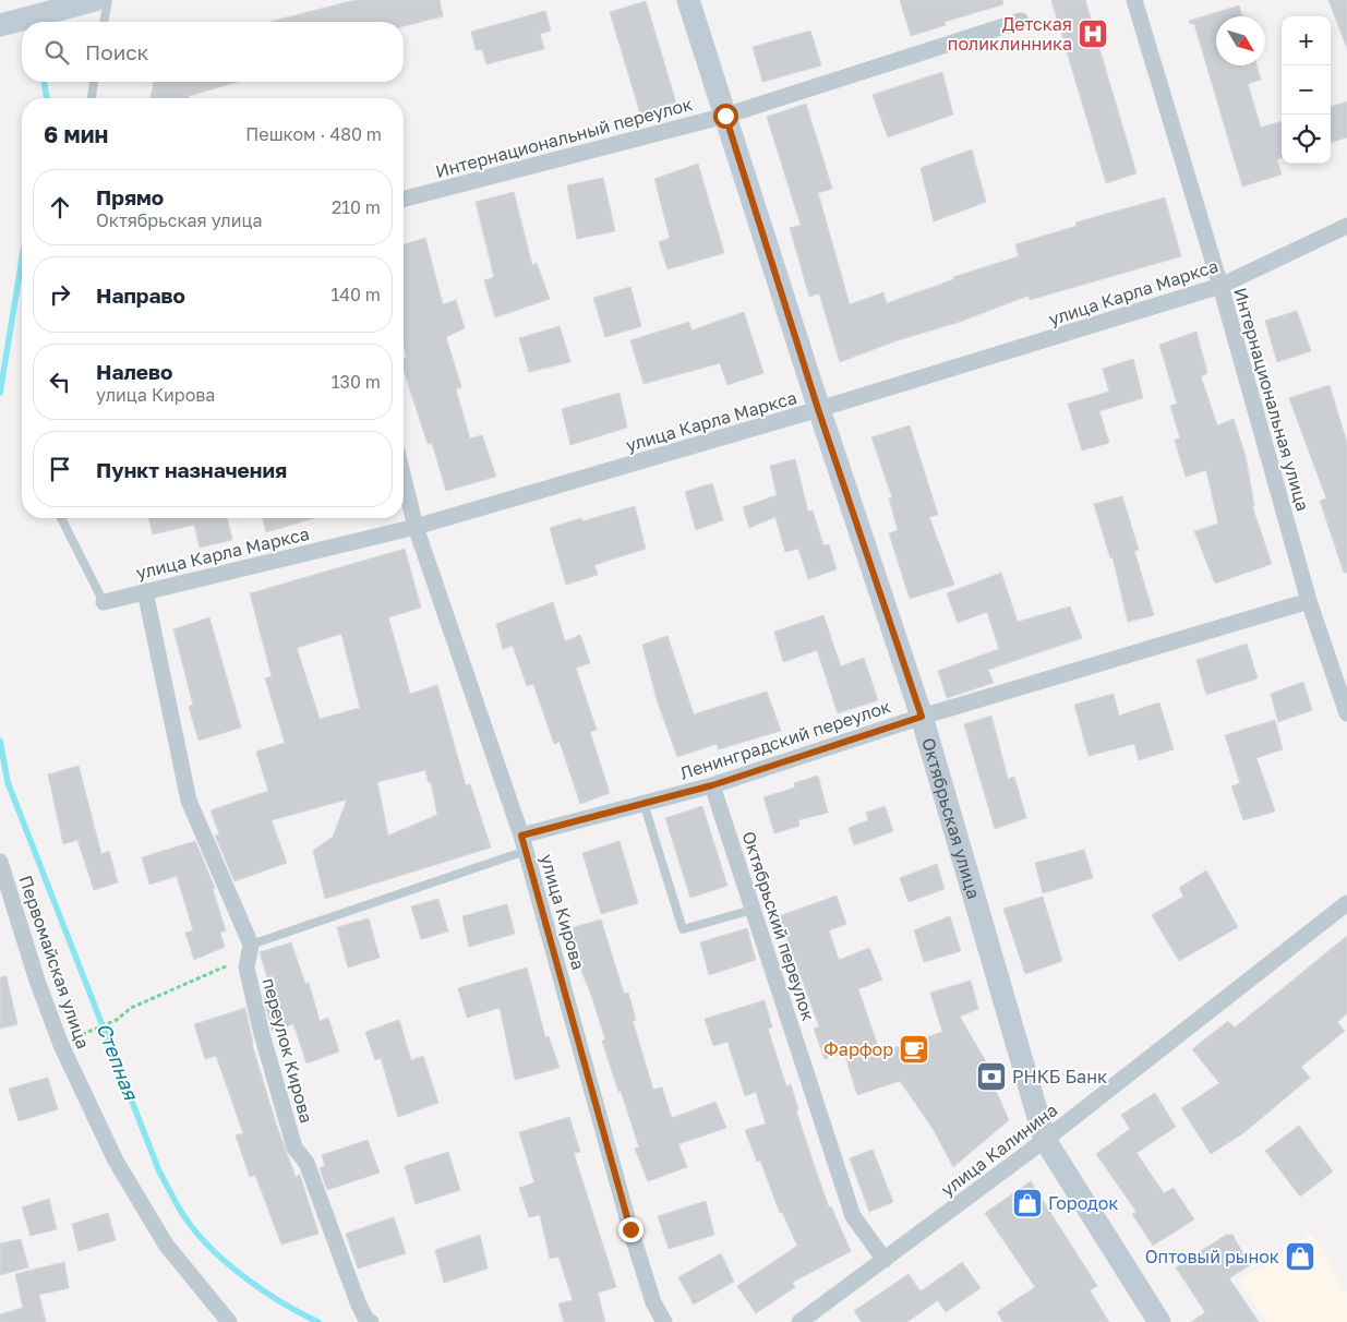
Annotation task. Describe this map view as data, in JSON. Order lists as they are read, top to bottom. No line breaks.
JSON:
{"streets":{"main road":["Октябрьская улица"],"street":["Интернациональный переулок","улица Карла Маркса","Интернациональная улица","Ленинградский переулок","улица Кирова","Октябрьский переулок","Первомайская улица","переулок Кирова","улица Калинина"]},"crossings":[["Интернациональный переулок","Октябрьская улица"],["улица Карла Маркса","Интернациональная улица"],["улица Карла Маркса","Октябрьская улица"],["улица Карла Маркса","улица Кирова"],["улица Карла Маркса","переулок Кирова"],["Интернациональная улица","Ленинградский переулок"],["Ленинградский переулок","Октябрьская улица"],["Ленинградский переулок","улица Кирова"],["Ленинградский переулок","Октябрьский переулок"],["Октябрьская улица","улица Калинина"],["Октябрьский переулок","улица Калинина"]],"water":["Степная"],"places":{"hospital":["Детская поликлинника"],"cafe":["Фарфор"],"bank":["РНКБ Банк"],"shop":["Городок","Оптовый рынок"]},"north":"bottom right","page":{"map_buttons":["+","−"],"search":"Поиск","heading":["6 мин","Пешком · 480 m"],"list":[["Прямо","Октябрьская улица","210 m"],["Направо","140 m"],["Налево","улица Кирова","130 m"],"Пункт назначения"]}}
